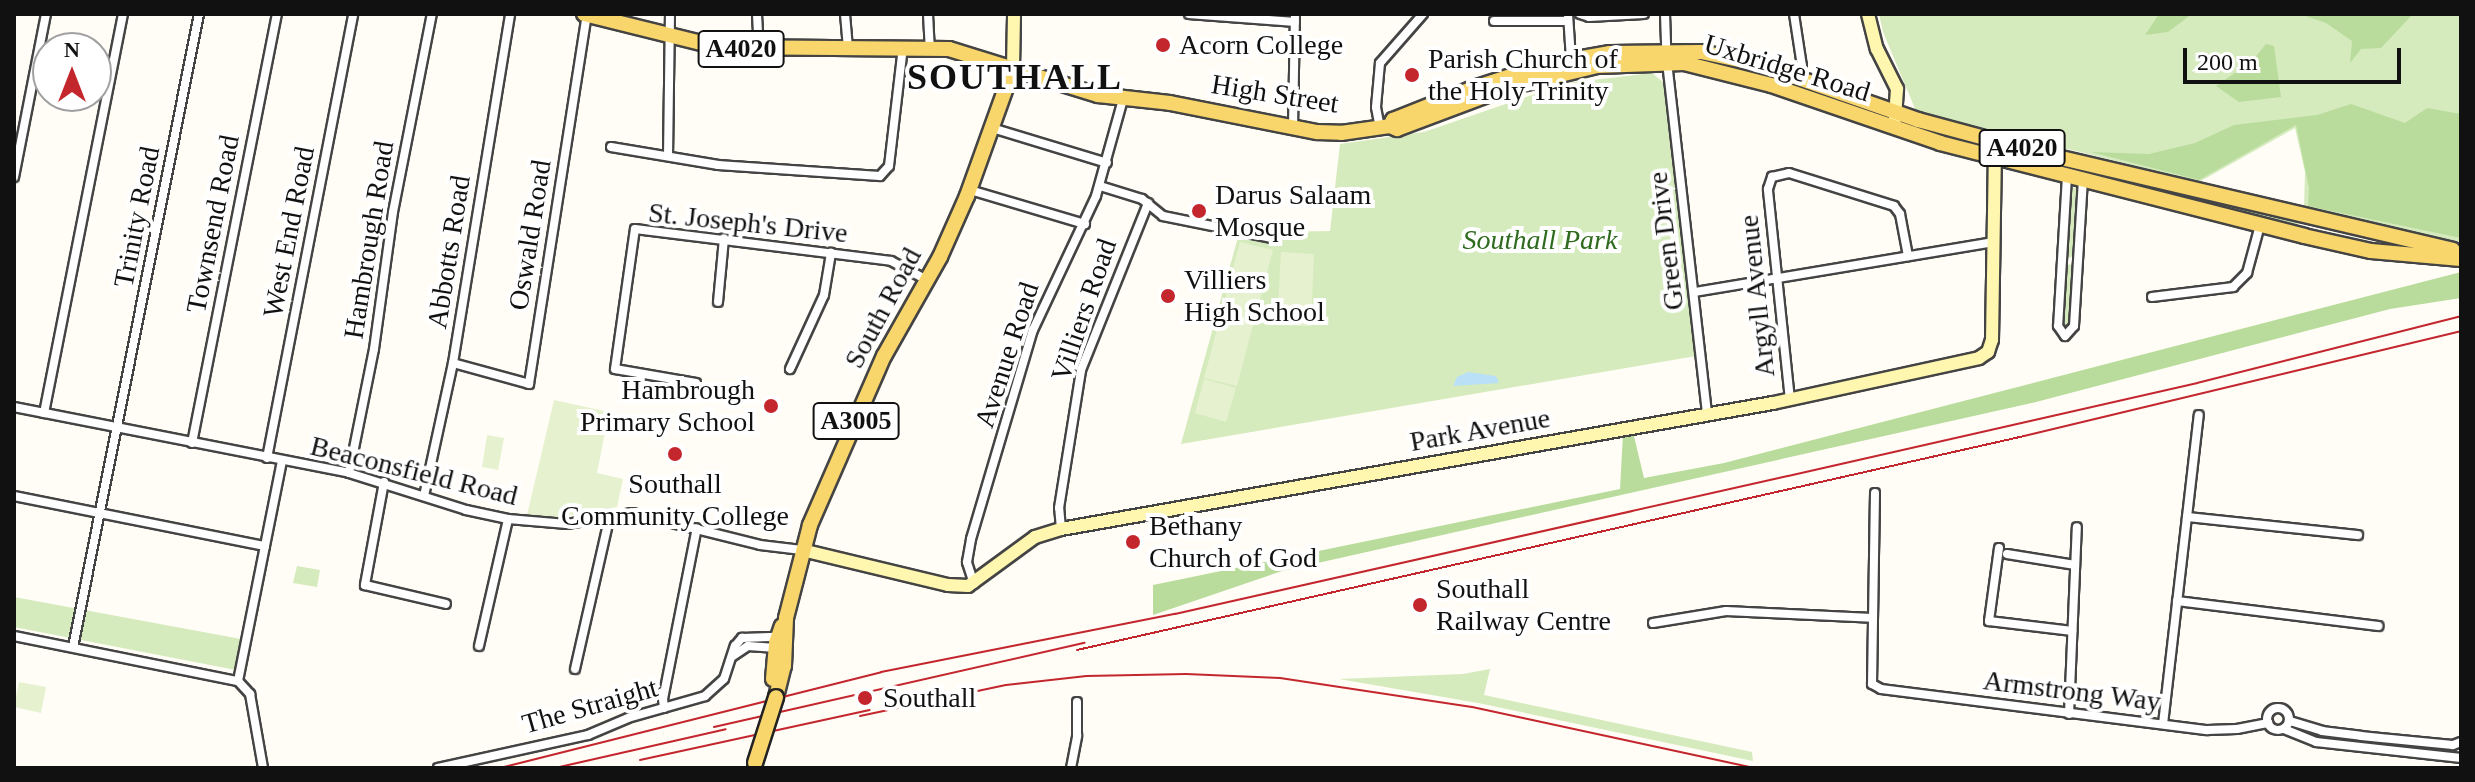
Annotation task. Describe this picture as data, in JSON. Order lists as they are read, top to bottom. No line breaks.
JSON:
{"streets":{"main road":["A4020","Uxbridge Road","High Street","South Road","A3005"],"street":["Trinity Road","St. Joseph's Drive","Townsend Road","West End Road","Oswald Road","Hambrough Road","Green Drive","Abbotts Road","Argyll Avenue","Villiers Road","Avenue Road","Park Avenue","Beaconsfield Road","Armstrong Way","The Straight"]},"crossings":[["A4020","High Street"],["A4020","Oswald Road"],["A4020","South Road"],["Uxbridge Road","High Street"],["Uxbridge Road","Green Drive"],["Uxbridge Road","Park Avenue"],["High Street","South Road"],["High Street","Avenue Road"],["Trinity Road","Beaconsfield Road"],["St. Joseph's Drive","South Road"],["Townsend Road","Beaconsfield Road"],["West End Road","Beaconsfield Road"],["Oswald Road","Abbotts Road"],["Hambrough Road","Beaconsfield Road"],["Green Drive","Park Avenue"],["Abbotts Road","Beaconsfield Road"],["Argyll Avenue","Park Avenue"],["South Road","Beaconsfield Road"],["South Road","The Straight"],["Villiers Road","Park Avenue"],["Avenue Road","Park Avenue"]],"districts":["SOUTHALL"],"parks":["Southall Park"],"places":["Acorn College","Parish Church of the Holy Trinity","Darus Salaam Mosque","Villiers High School","Hambrough Primary School","Southall Community College","Bethany Church of God","Southall Railway Centre","Southall"],"scale_bar":"200 m","north":"top"}
